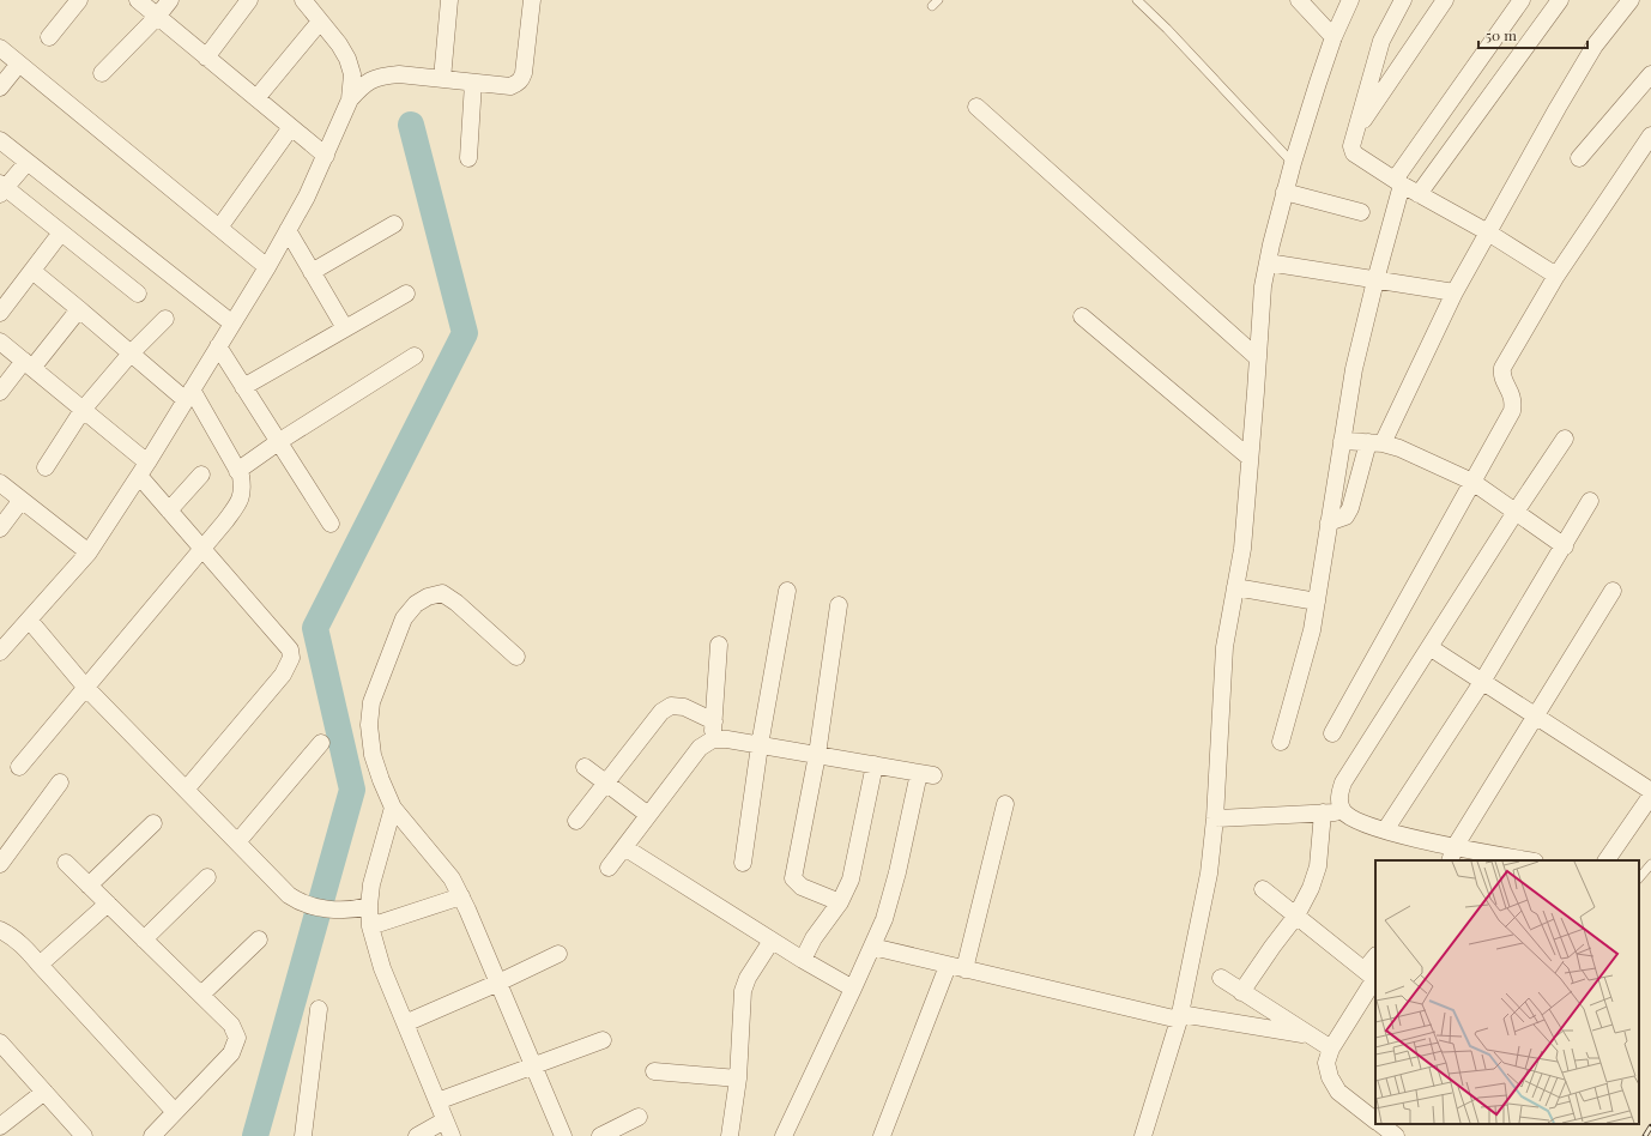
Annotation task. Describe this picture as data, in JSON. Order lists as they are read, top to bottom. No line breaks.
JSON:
{"scale_bar":"50 m"}
